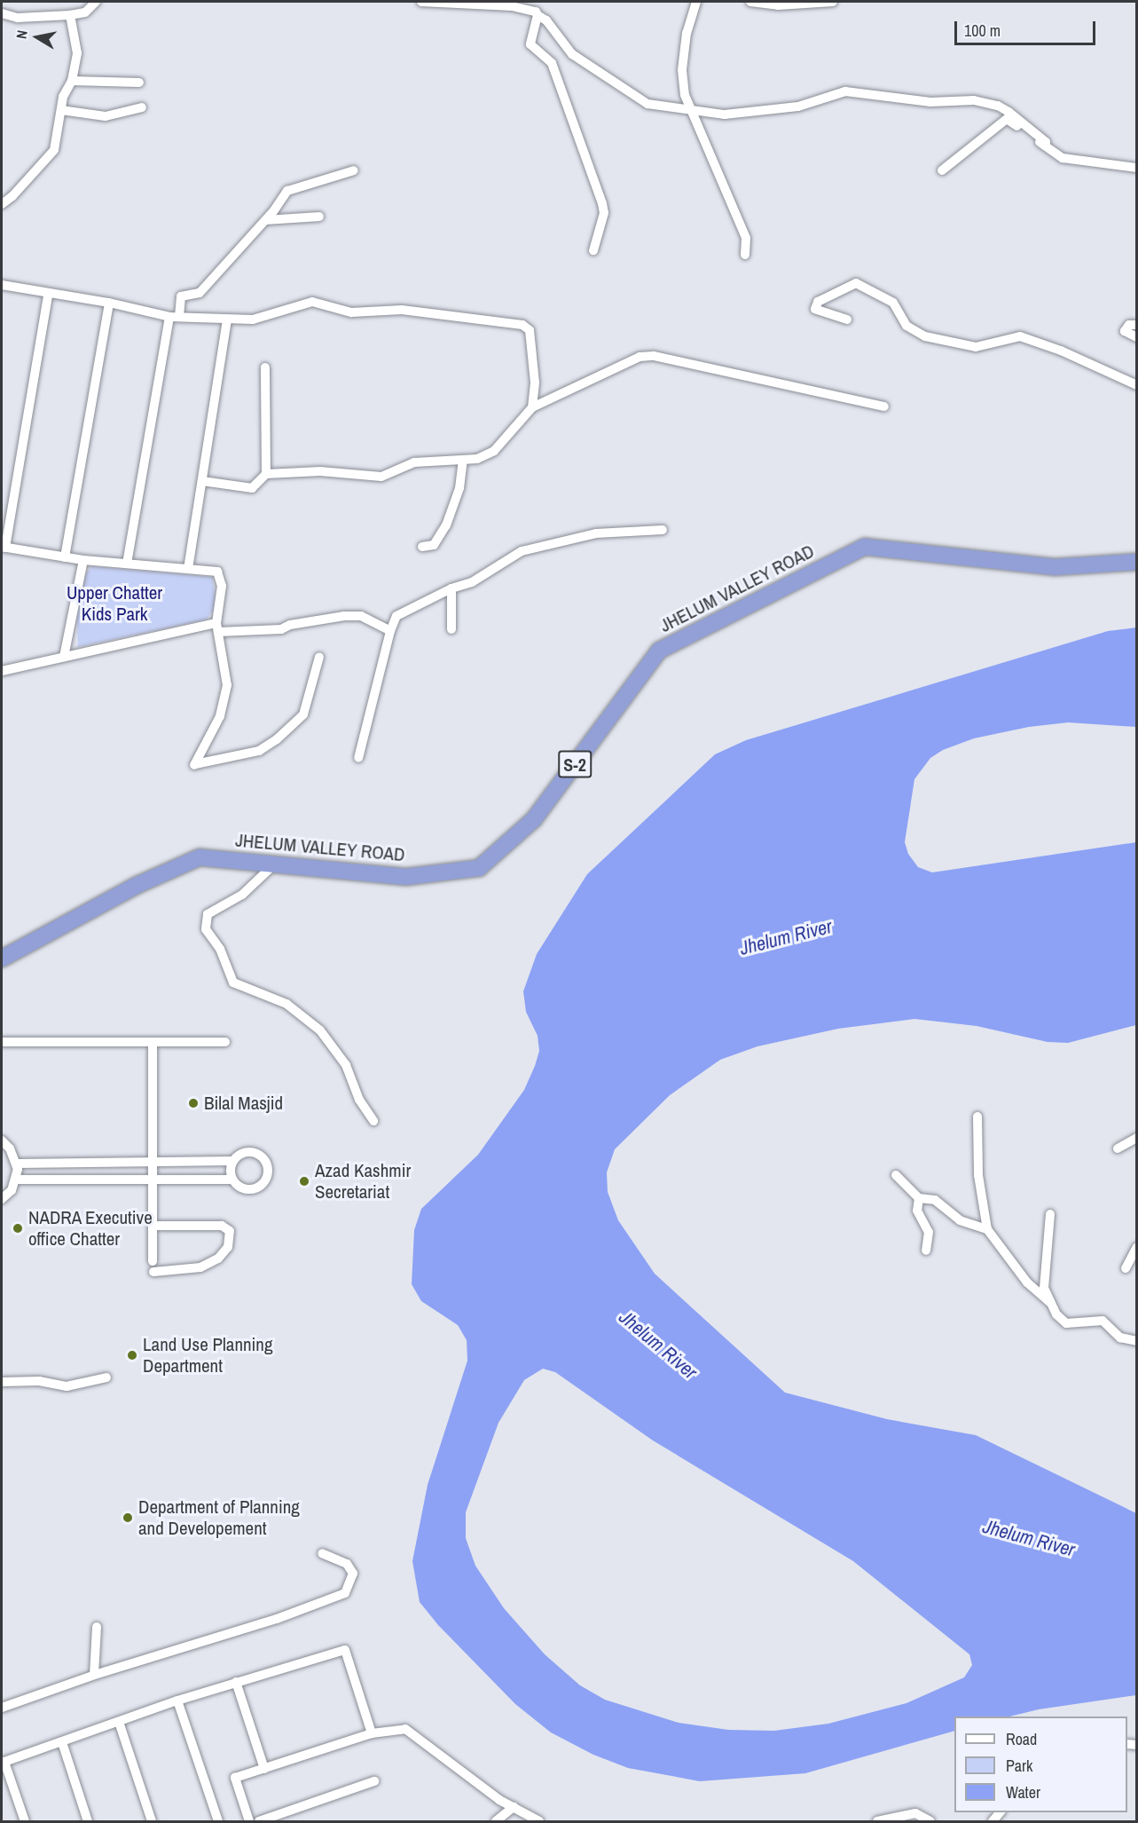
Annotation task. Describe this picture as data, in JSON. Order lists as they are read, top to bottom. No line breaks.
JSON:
{"streets":{"highway":["JHELUM VALLEY ROAD","S-2"]},"water":["Jhelum River"],"parks":["Upper Chatter Kids Park"],"places":["Bilal Masjid","Azad Kashmir Secretariat","NADRA Executive office Chatter","Land Use Planning Department","Department of Planning and Developement"],"legend":["Road","Park","Water"],"scale_bar":"100 m","north":"left"}
